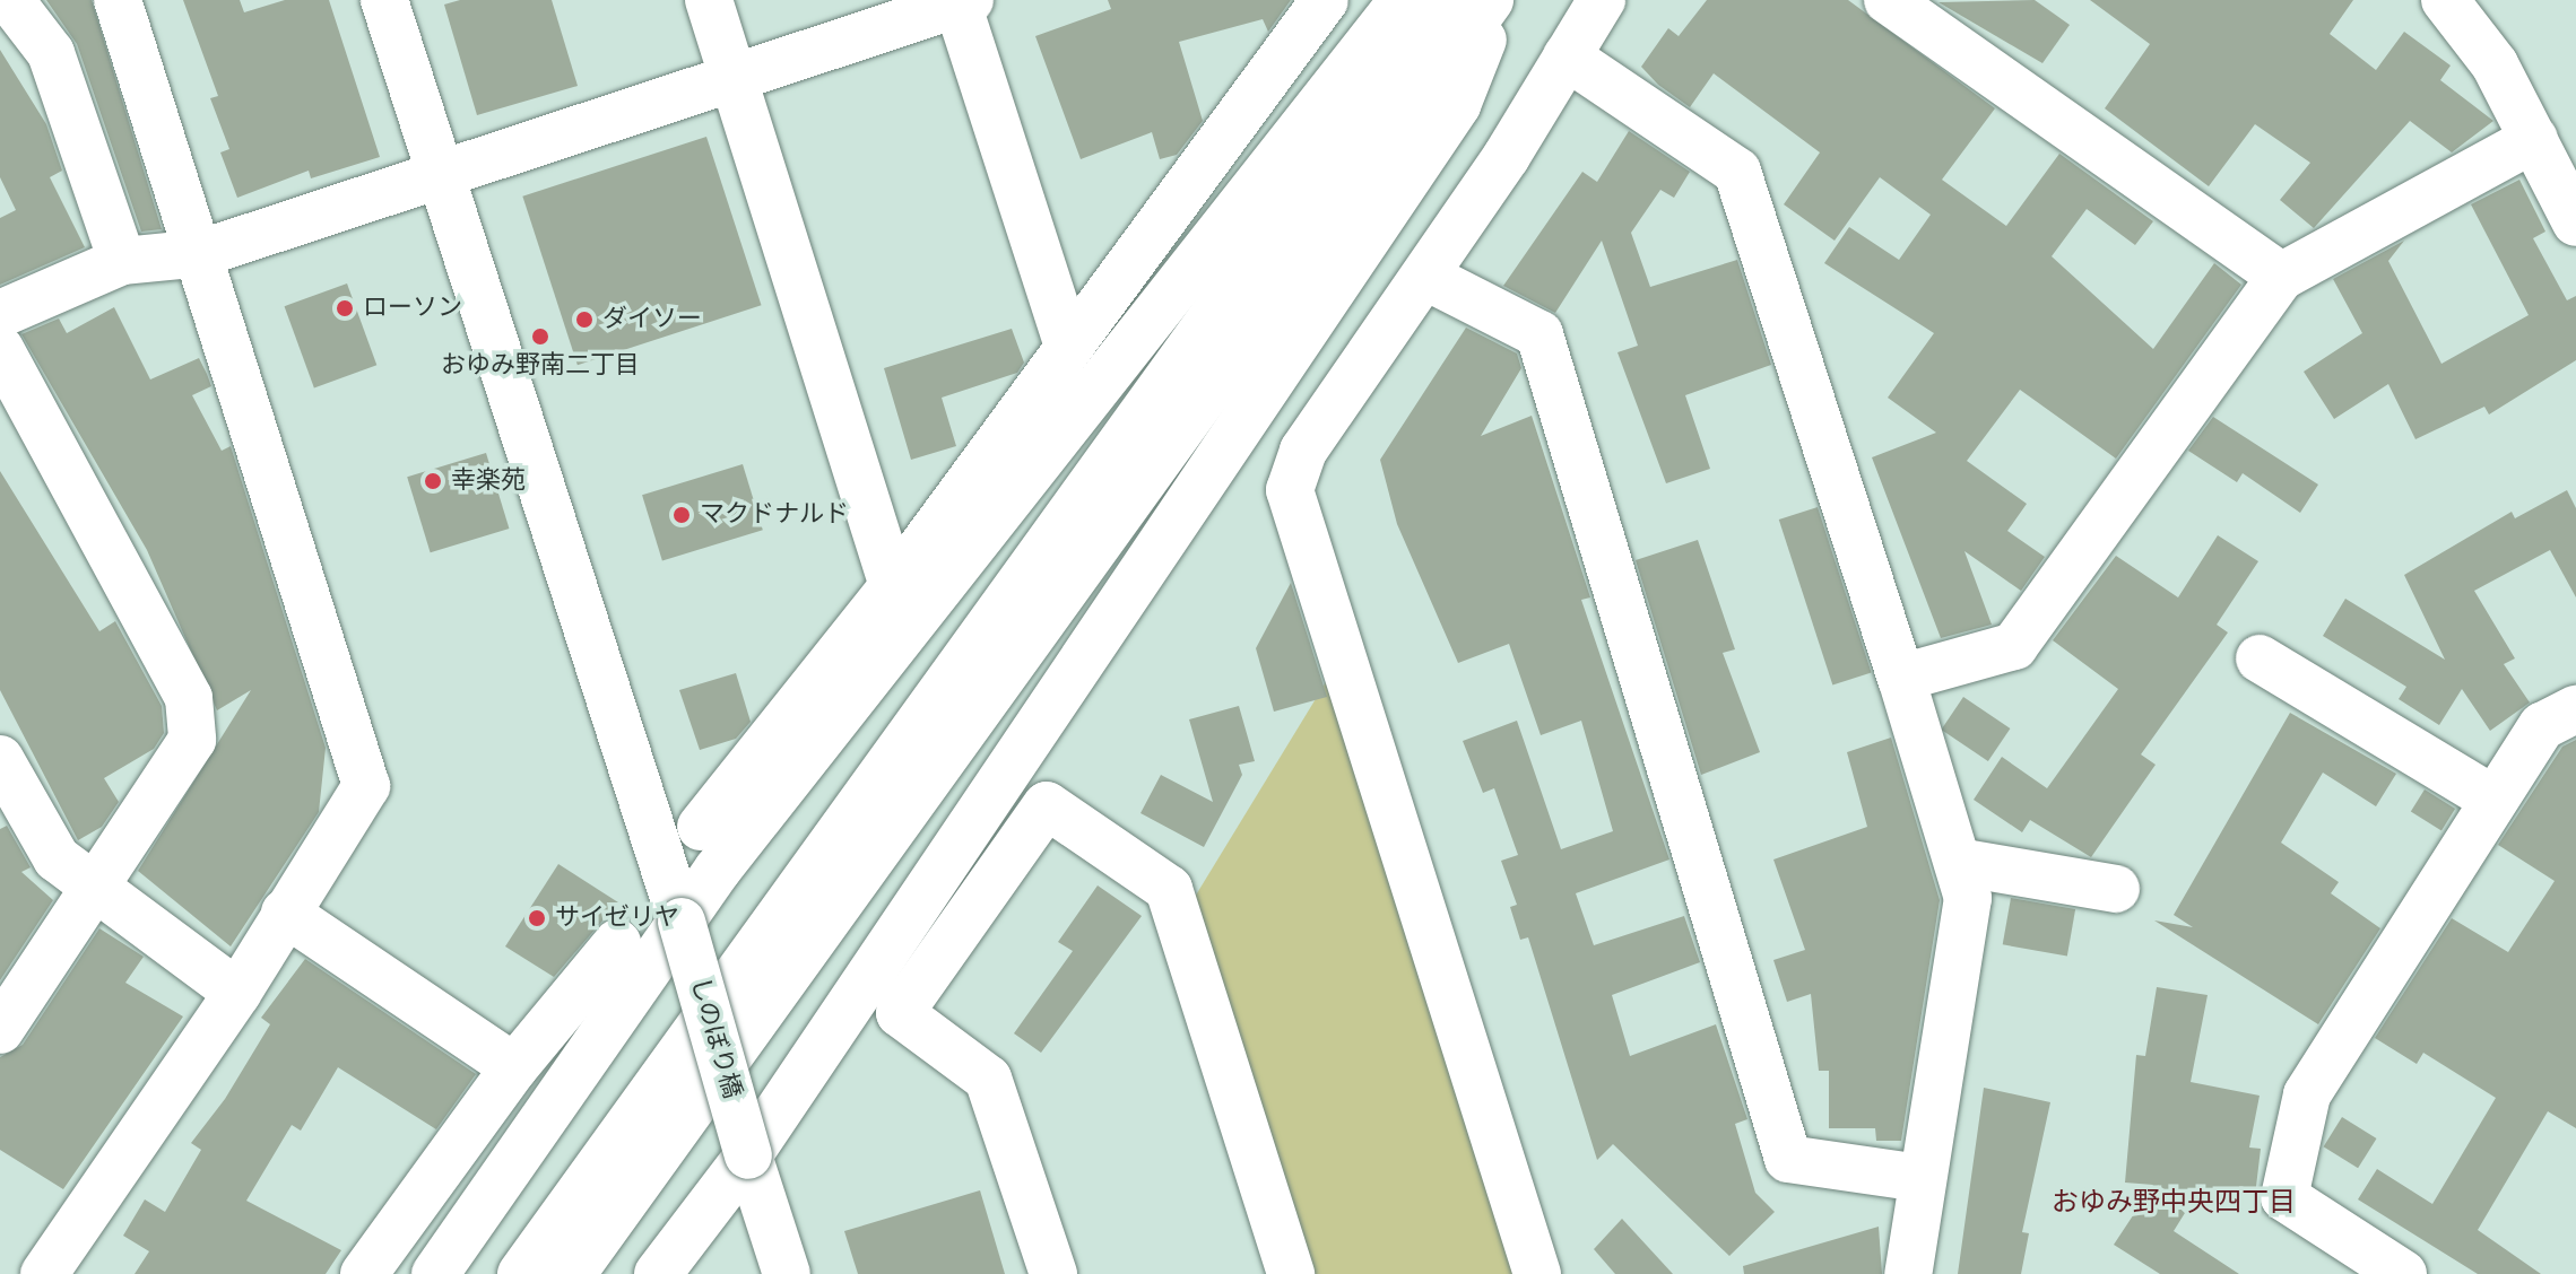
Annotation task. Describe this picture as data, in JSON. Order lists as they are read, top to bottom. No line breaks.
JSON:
{"streets":{"street":["しのぼり橋"]},"districts":["おゆみ野中央四丁目"],"places":["ローソン","ダイソー","おゆみ野南二丁目","幸楽苑","マクドナルド","サイゼリヤ"]}
